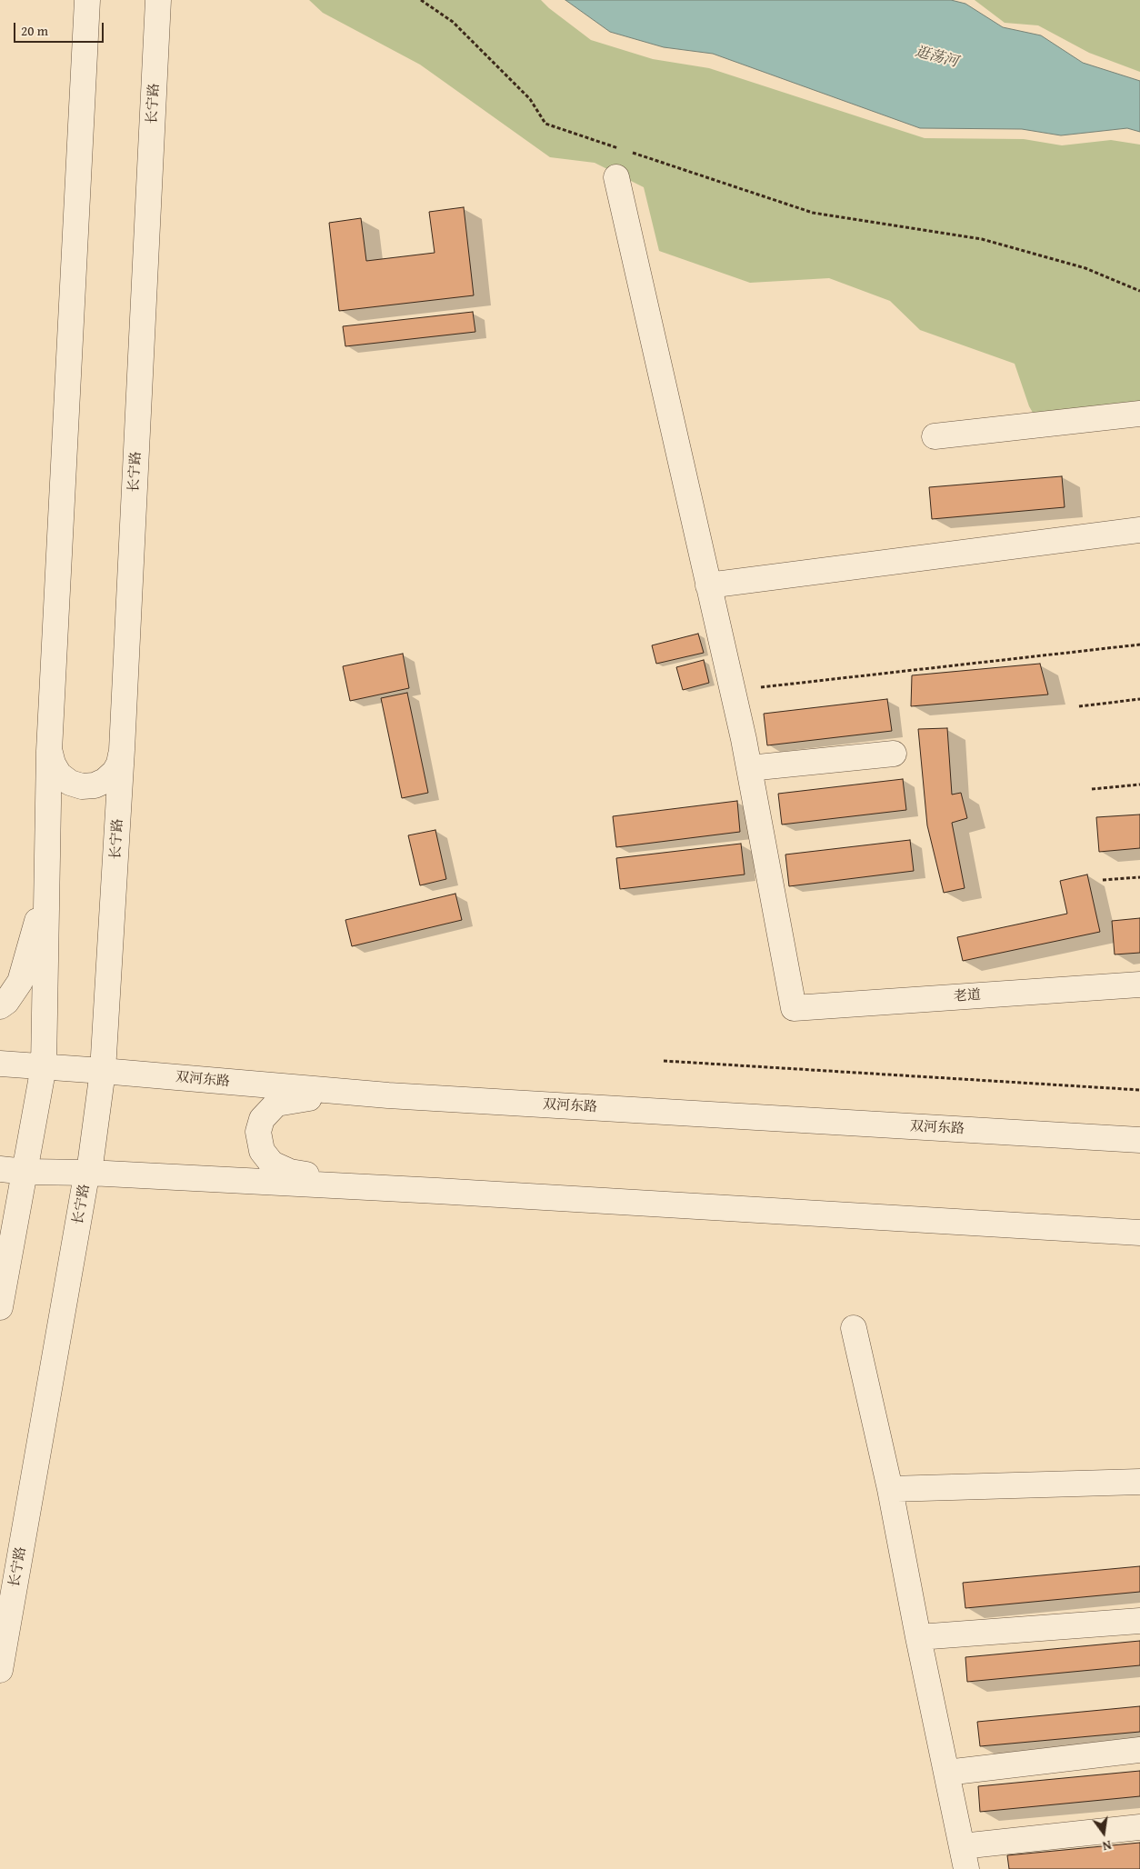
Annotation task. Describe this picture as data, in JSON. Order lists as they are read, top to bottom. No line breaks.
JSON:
{"streets":{"street":["长宁路","老道","双河东路"]},"crossings":[["长宁路","双河东路"]],"water":["逛荡河"],"scale_bar":"20 m","north":"bottom"}
